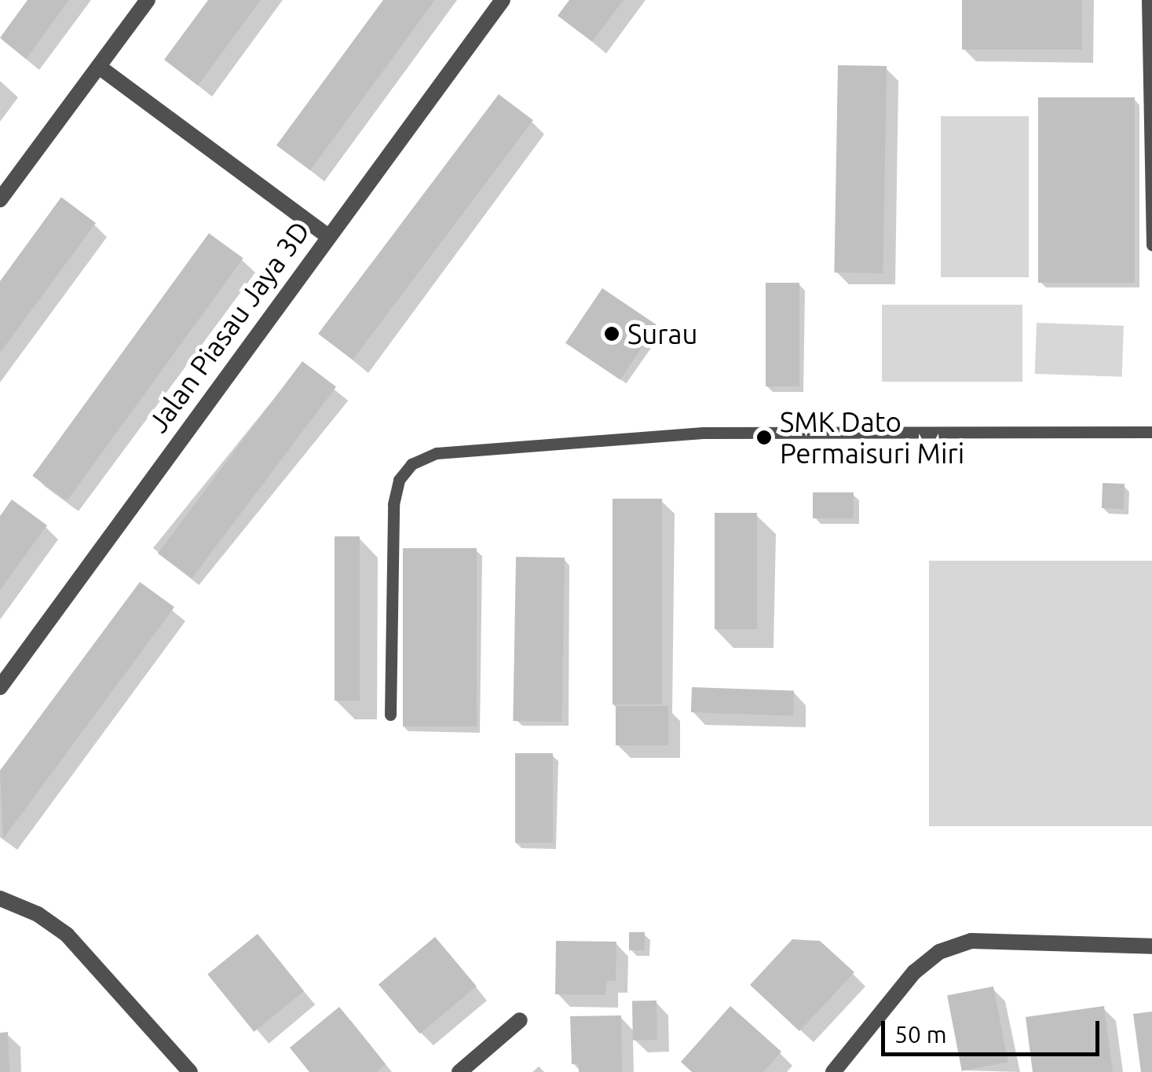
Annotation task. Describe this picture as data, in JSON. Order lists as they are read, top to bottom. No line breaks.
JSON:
{"streets":{"street":["Jalan Piasau Jaya 3D"]},"places":["Surau","SMK Dato Permaisuri Miri"],"scale_bar":"50 m"}
